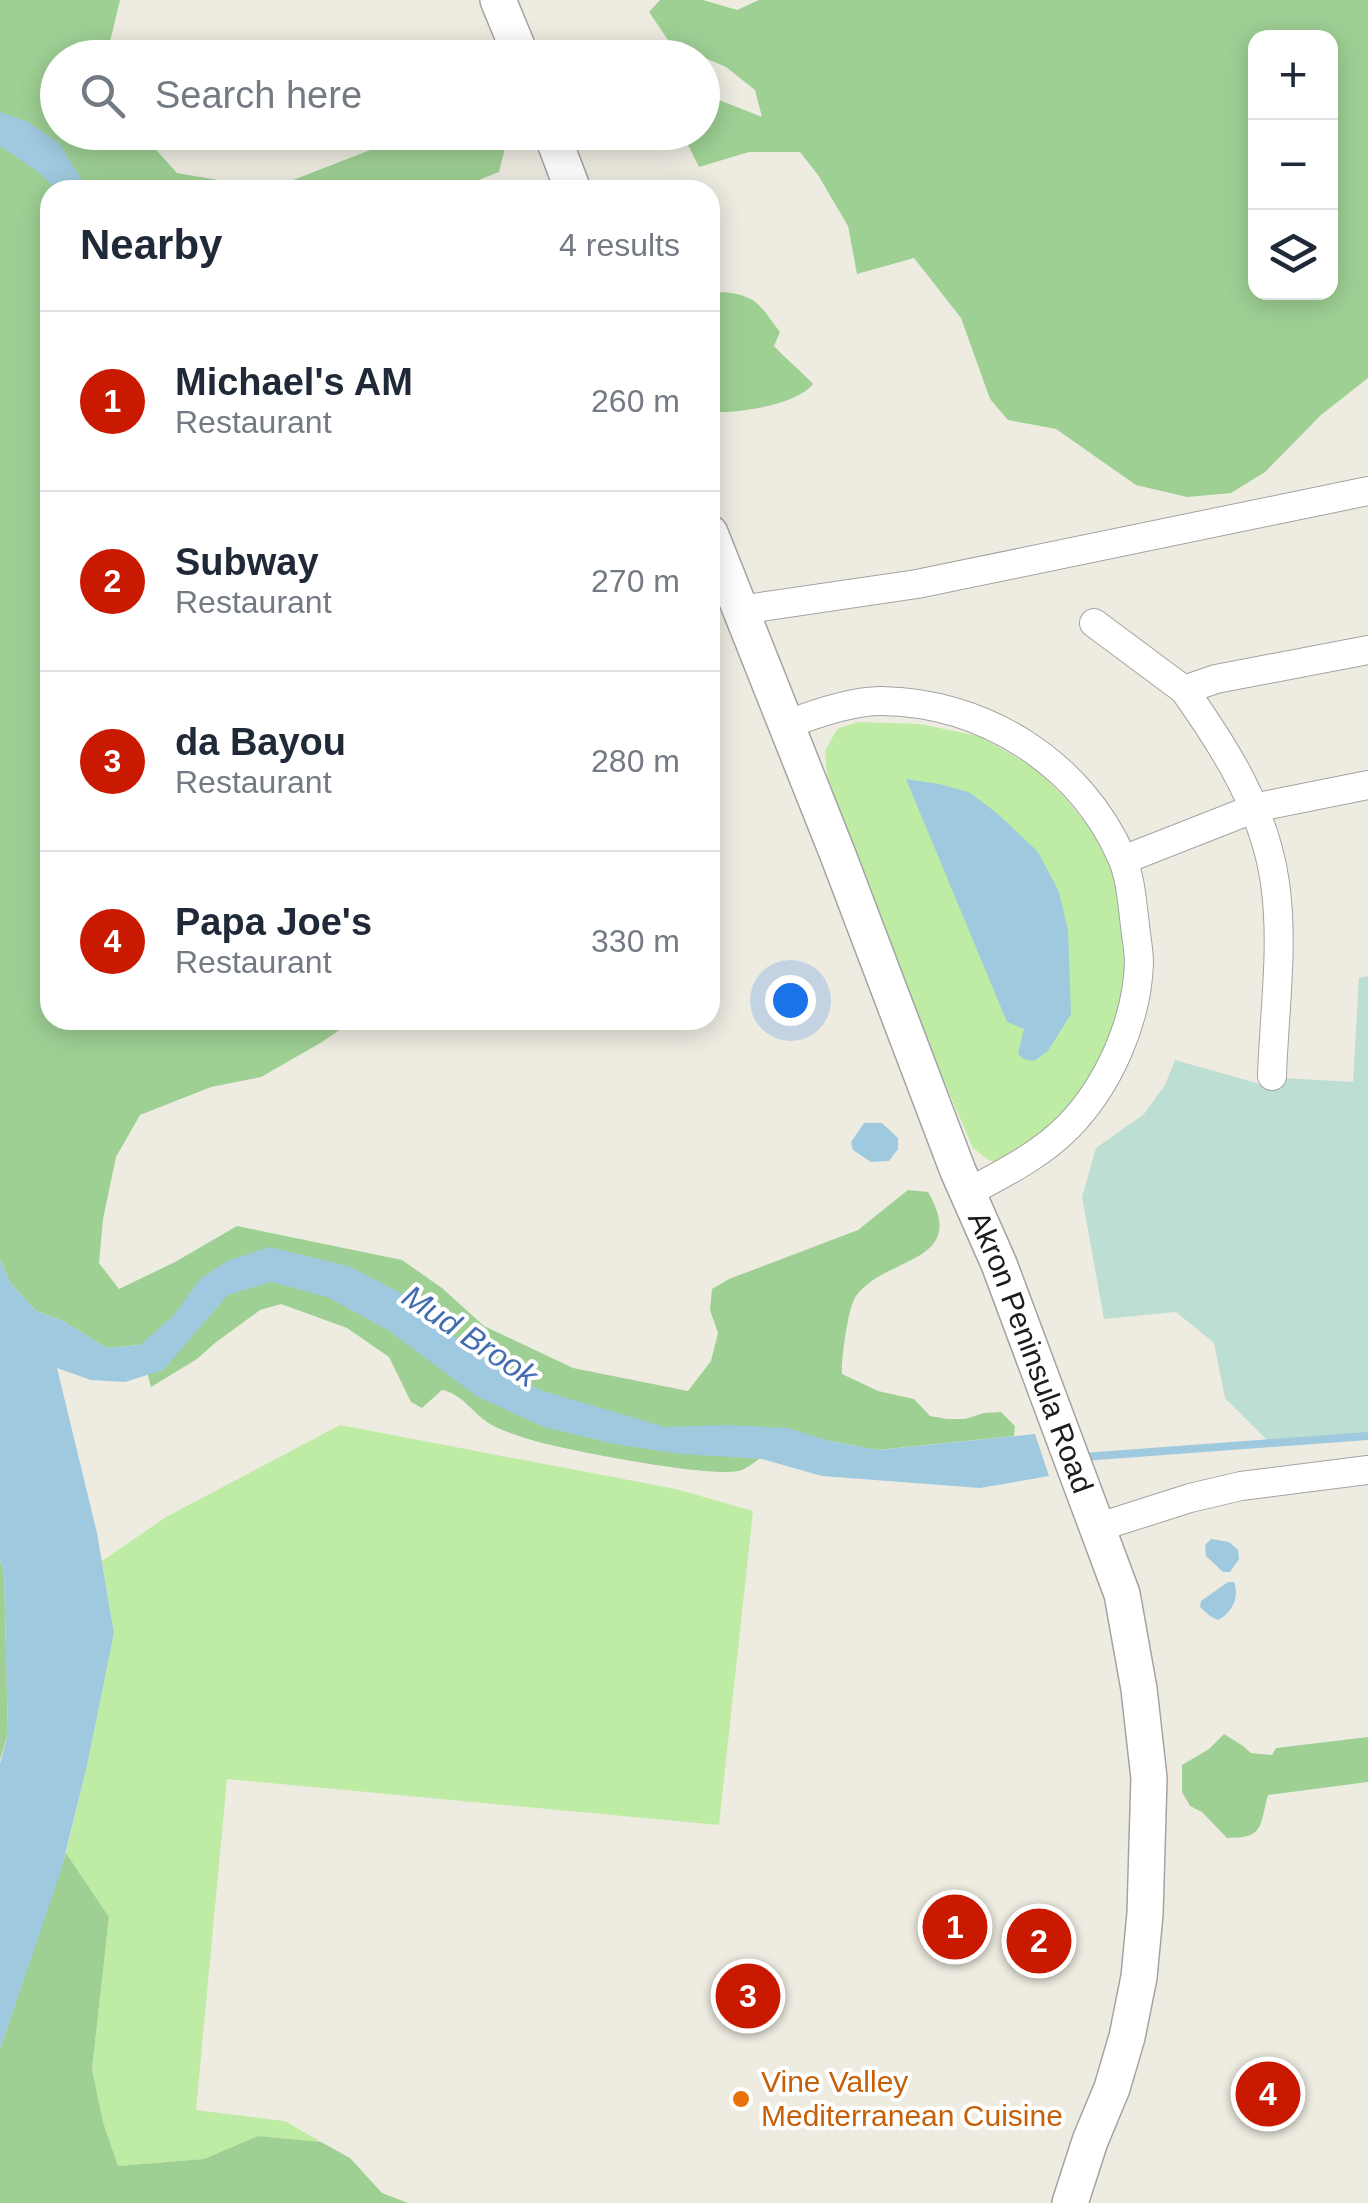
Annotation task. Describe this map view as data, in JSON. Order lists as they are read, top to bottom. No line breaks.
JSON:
{"streets":{"street":["Akron Peninsula Road"]},"water":["Mud Brook"],"places":["Vine Valley Mediterranean Cuisine"],"page":{"map_buttons":["+","−"],"search":"Search here","heading":["Nearby","4 results"],"list":[{"mark":"1","name":"Michael's AM","note":"Restaurant","value":"260 m"},{"mark":"2","name":"Subway","note":"Restaurant","value":"270 m"},{"mark":"3","name":"da Bayou","note":"Restaurant","value":"280 m"},{"mark":"4","name":"Papa Joe's","note":"Restaurant","value":"330 m"}],"pins":["1","2","3","4"]}}
